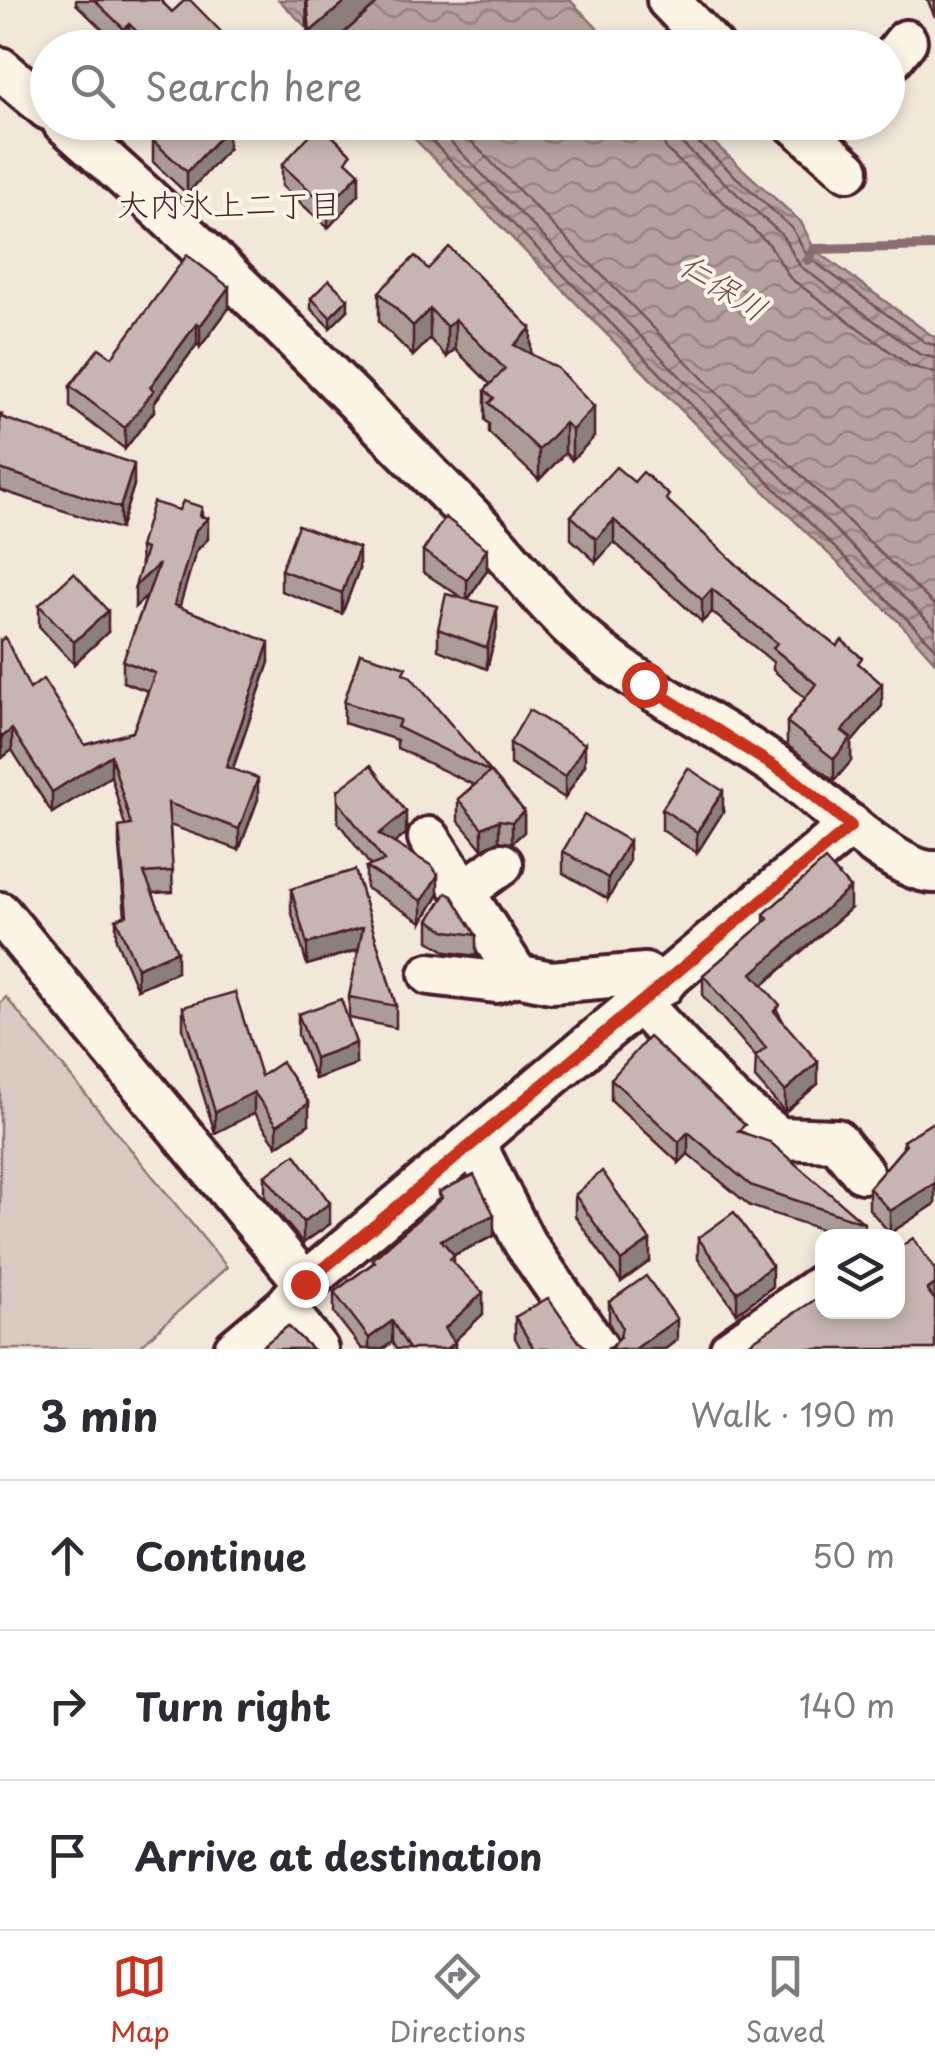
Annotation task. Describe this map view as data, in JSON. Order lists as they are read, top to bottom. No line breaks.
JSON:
{"districts":["大内氷上二丁目"],"water":["仁保川"],"page":{"search":"Search here","heading":["3 min","Walk · 190 m"],"list":[["Continue","50 m"],["Turn right","140 m"],"Arrive at destination"],"nav":["Map","Directions","Saved"]}}
